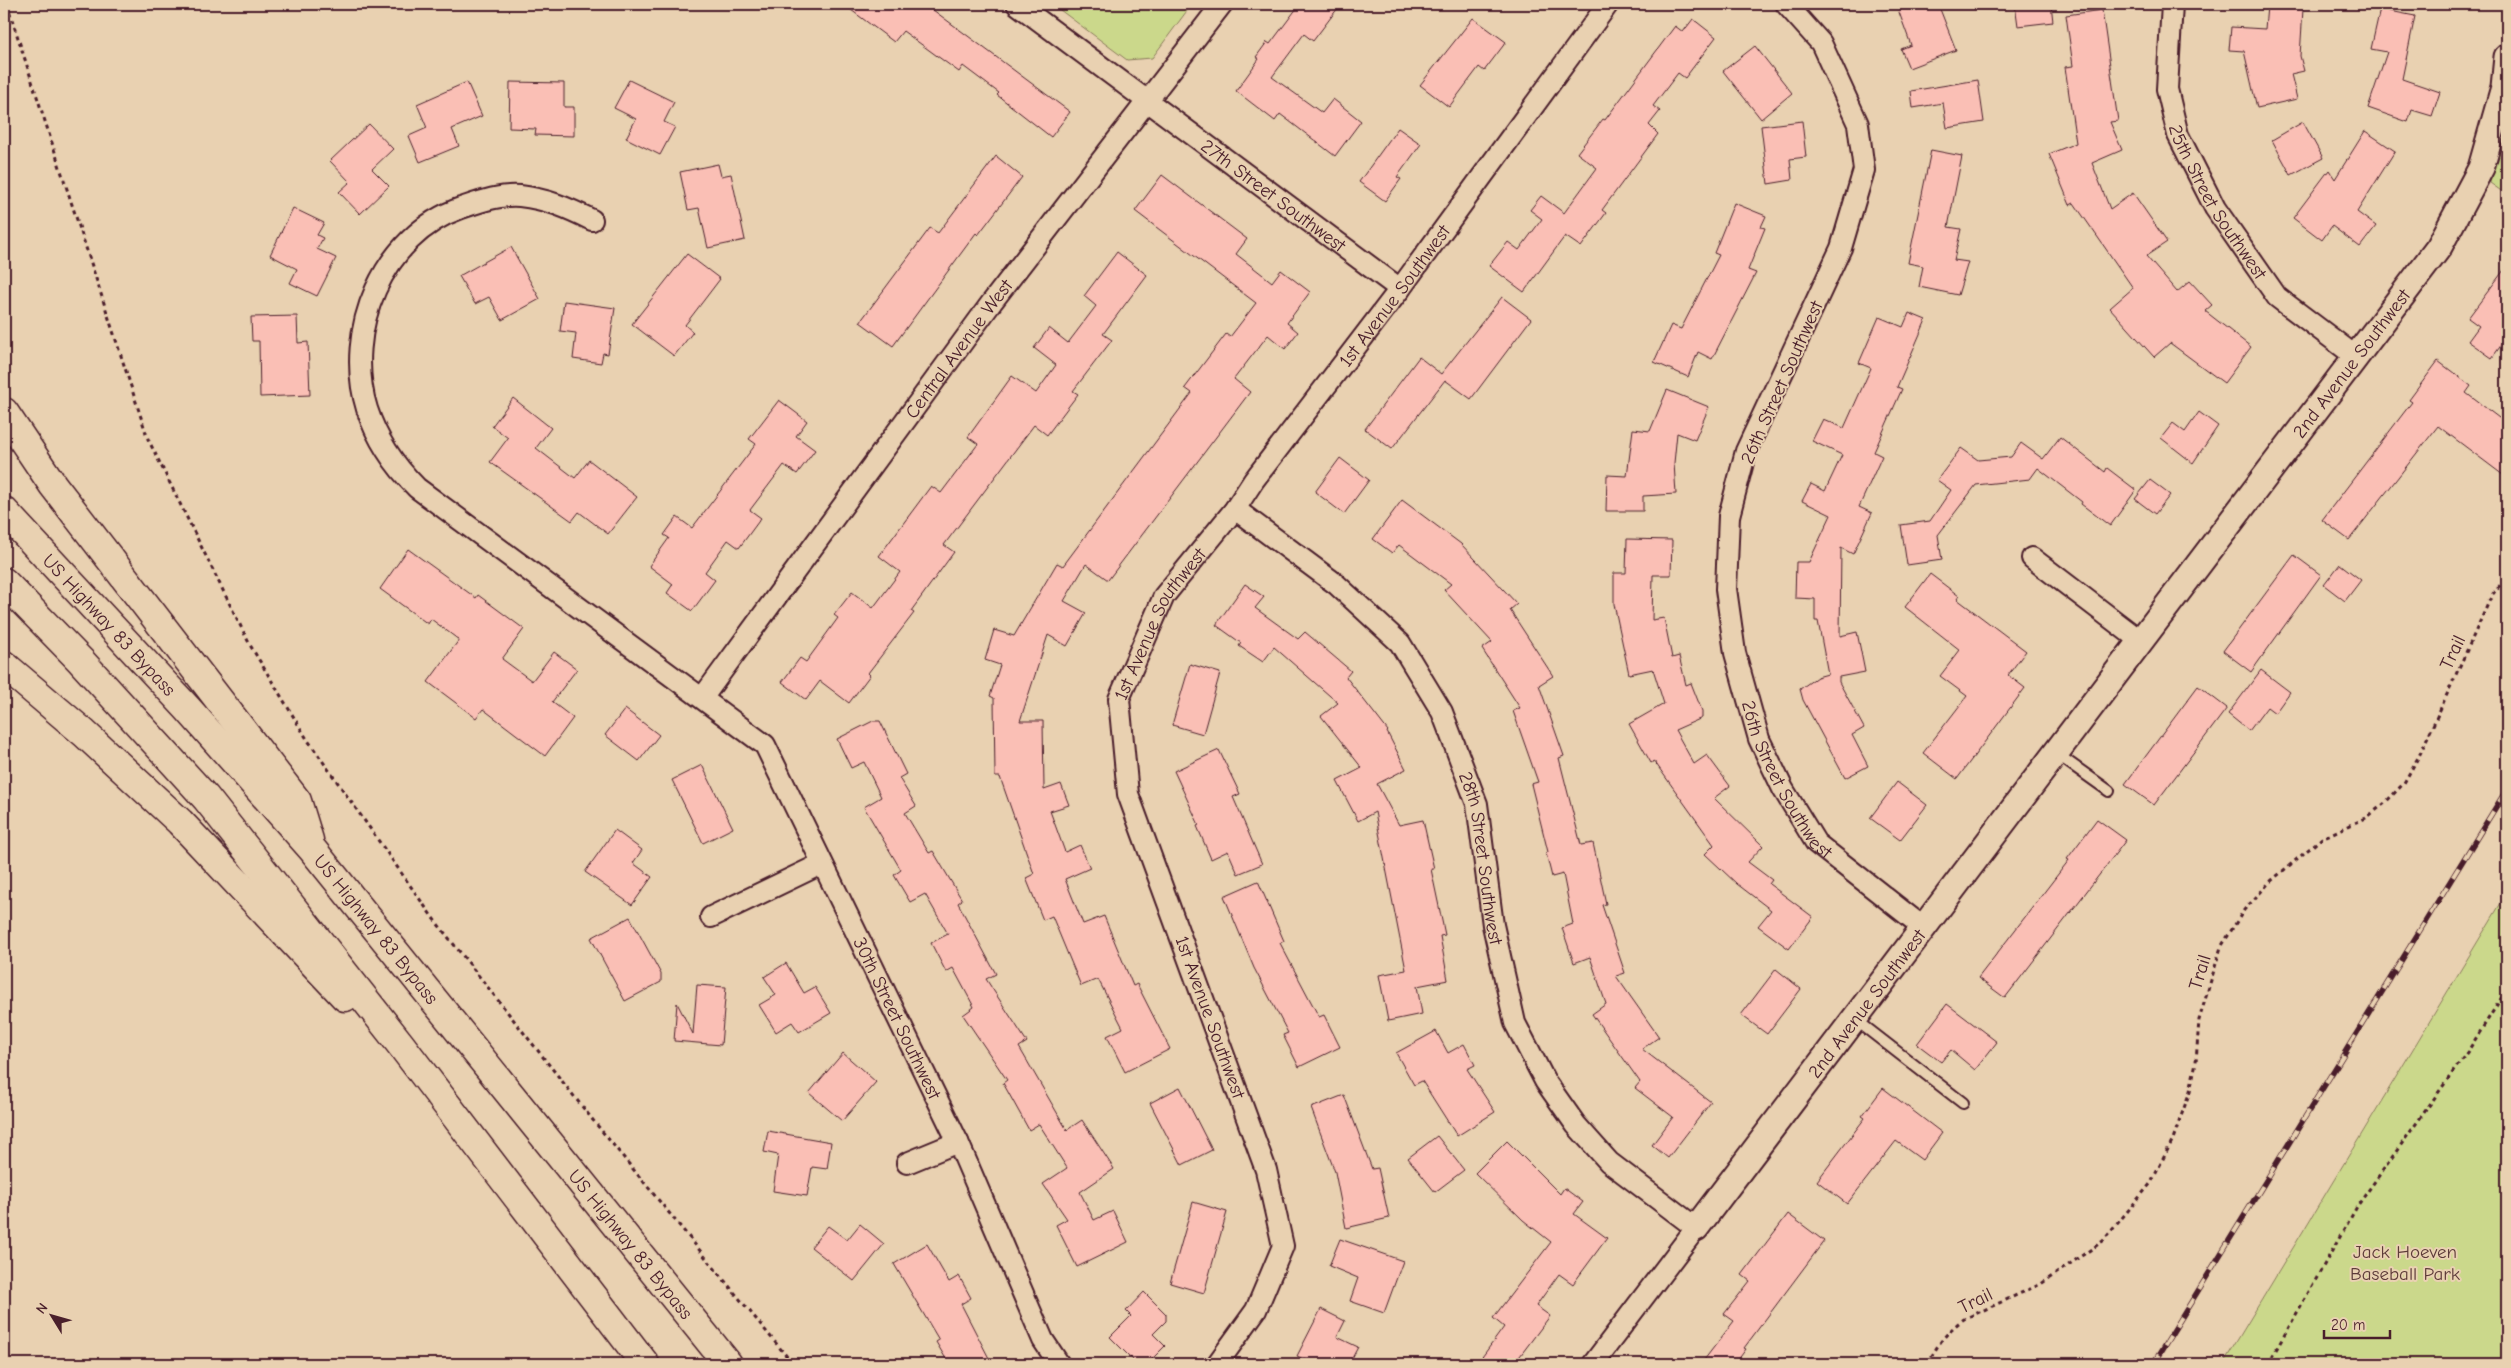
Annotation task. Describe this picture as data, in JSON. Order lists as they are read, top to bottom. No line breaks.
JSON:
{"streets":{"highway":["US Highway 83 Bypass"],"street":["27th Street Southwest","25th Street Southwest","1st Avenue Southwest","Central Avenue West","2nd Avenue Southwest","26th Street Southwest","28th Street Southwest","30th Street Southwest"],"path":["Trail"]},"crossings":[["27th Street Southwest","1st Avenue Southwest"],["27th Street Southwest","Central Avenue West"],["25th Street Southwest","2nd Avenue Southwest"],["1st Avenue Southwest","28th Street Southwest"],["Central Avenue West","30th Street Southwest"],["2nd Avenue Southwest","26th Street Southwest"],["2nd Avenue Southwest","28th Street Southwest"]],"parks":["Jack Hoeven Baseball Park"],"scale_bar":"20 m","north":"top left"}
